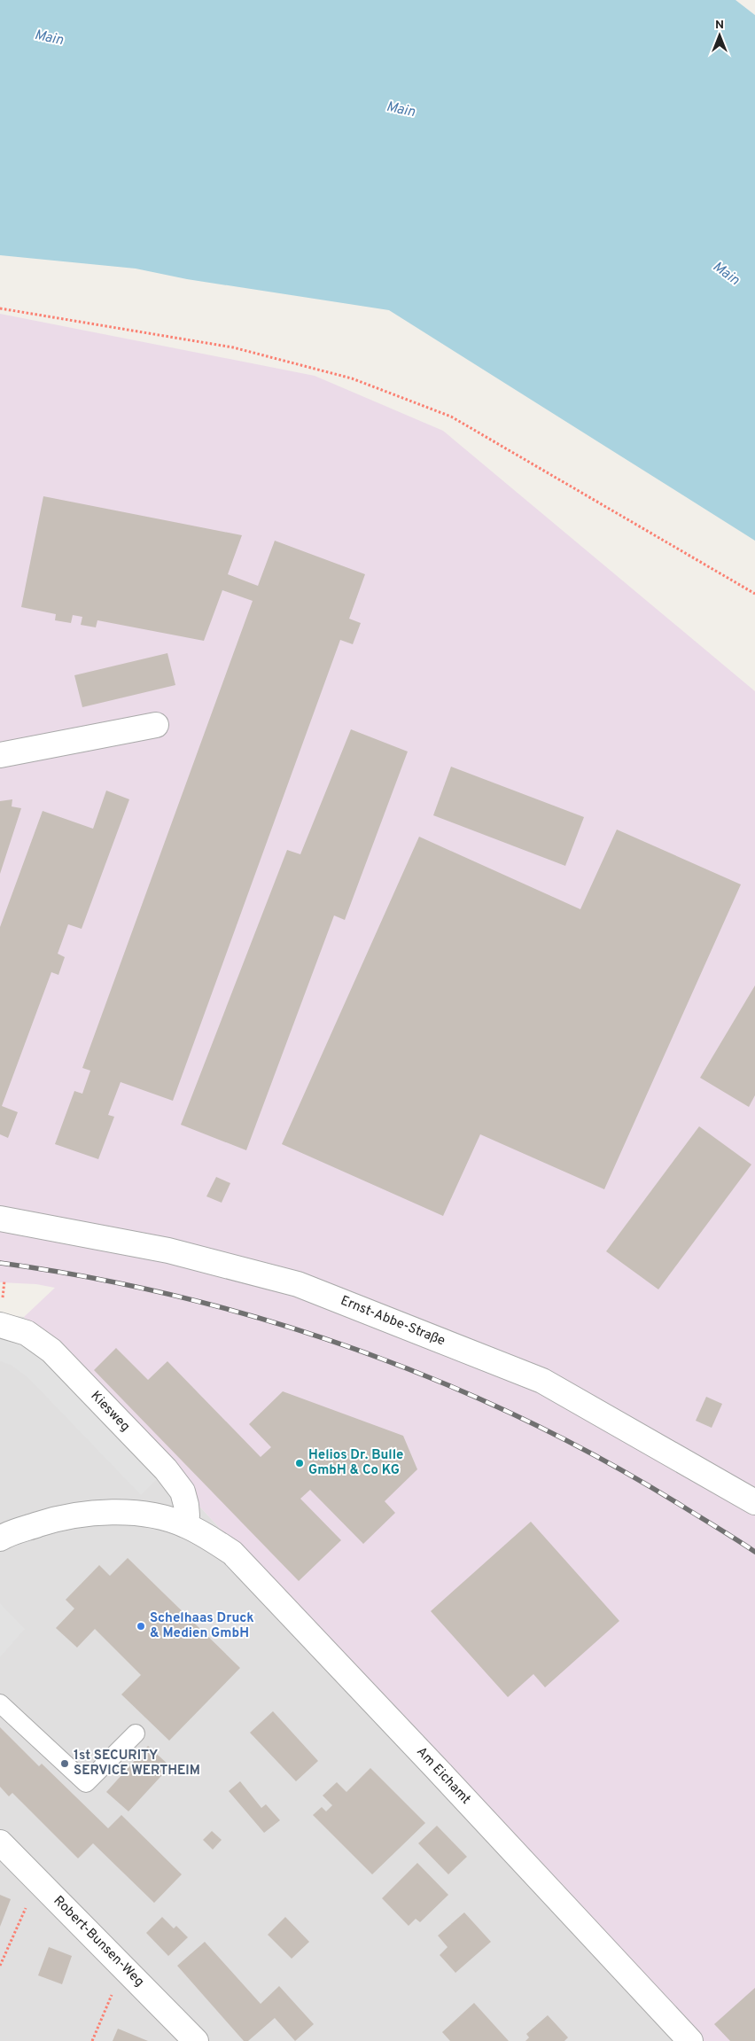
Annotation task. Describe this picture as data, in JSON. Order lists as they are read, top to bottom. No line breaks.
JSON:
{"streets":{"street":["Ernst-Abbe-Straße","Kiesweg","Am Eichamt","Robert-Bunsen-Weg"]},"crossings":[["Kiesweg","Am Eichamt"]],"water":["Main"],"places":["Helios Dr. Bulle GmbH & Co KG","Schelhaas Druck & Medien GmbH","1st SECURITY SERVICE WERTHEIM"],"north":"top"}
